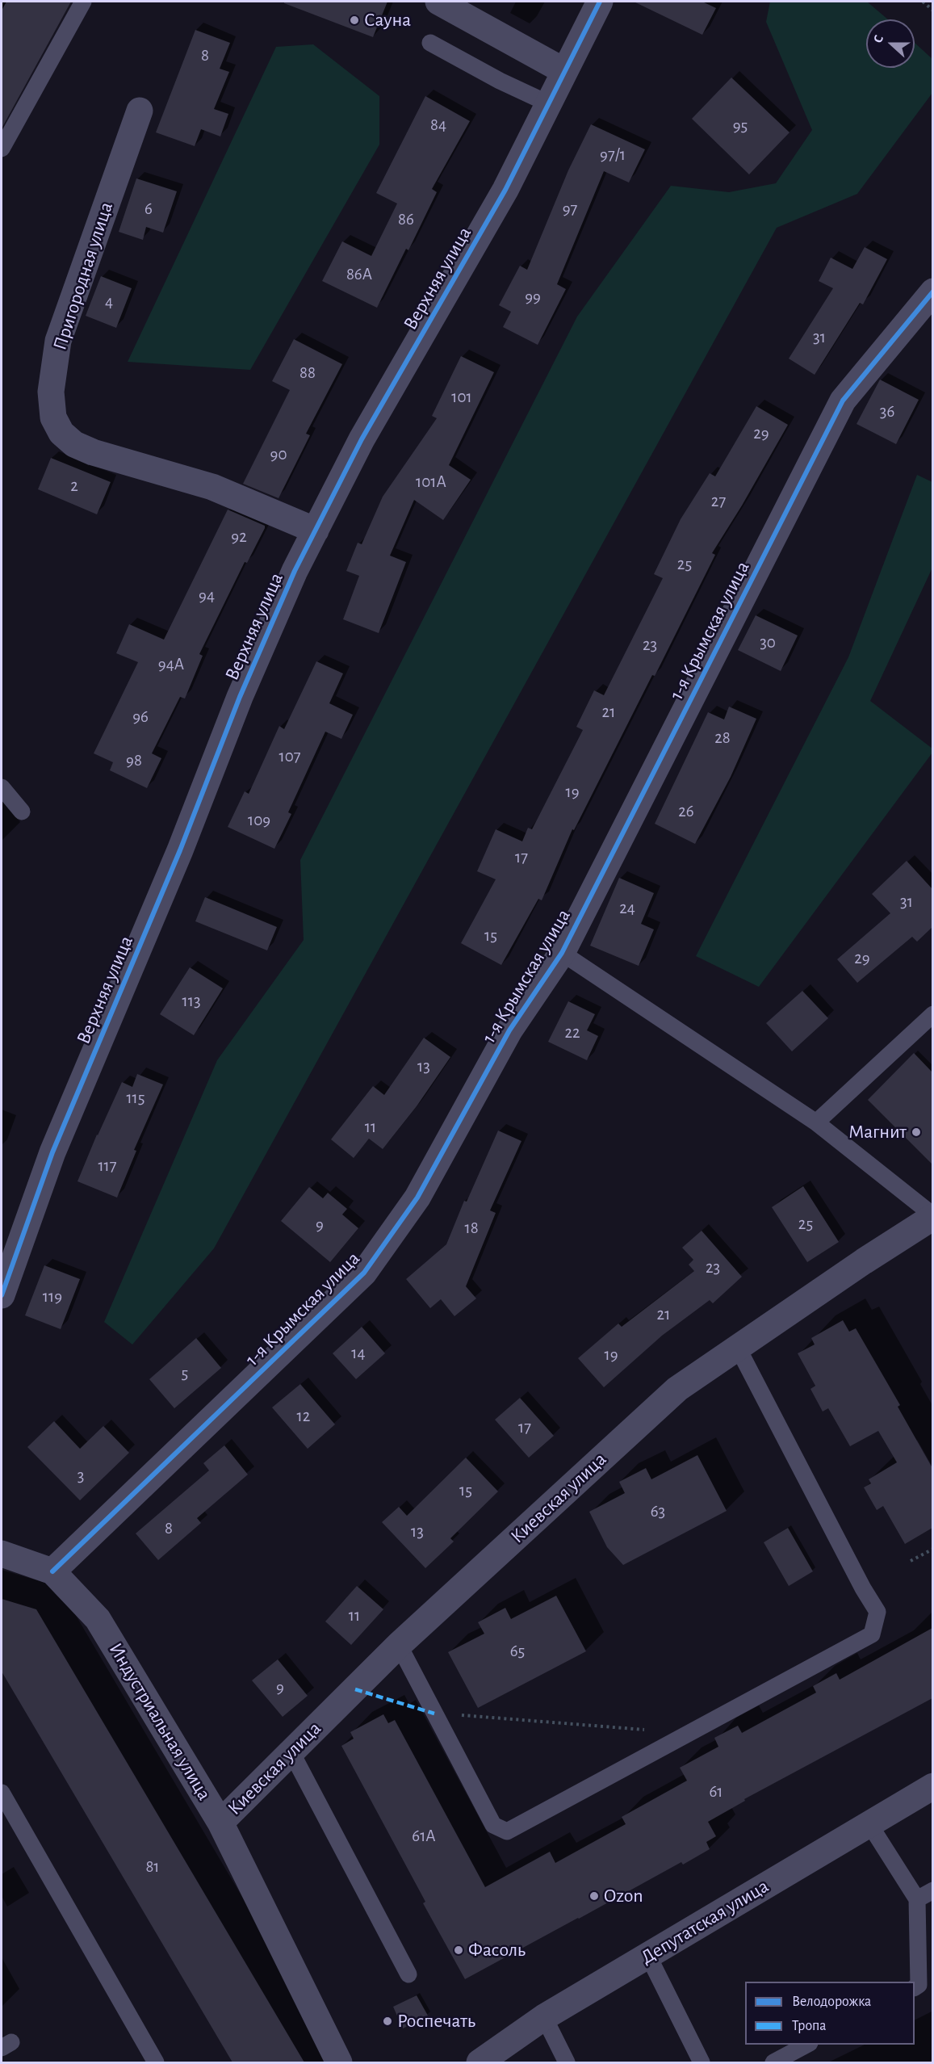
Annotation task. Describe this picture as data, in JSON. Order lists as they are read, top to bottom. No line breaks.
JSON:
{"streets":{"street":["Пригородная улица","Верхняя улица","1-я Крымская улица","Киевская улица","Индустриальная улица","Депутатская улица"]},"crossings":[["Пригородная улица","Верхняя улица"],["1-я Крымская улица","Индустриальная улица"],["Киевская улица","Индустриальная улица"]],"places":["Сауна","Магнит","Ozon","Фасоль","Роспечать"],"house_numbers":["8","84","95","97/1","6","97","86","86А","99","4","31","88","101","36","29","90","101А","2","27","92","25","94","30","23","94А","21","96","28","107","98","19","26","109","17","31","24","15","29","113","22","13","115","11","117","25","9","18","23","119","21","14","19","5","12","17","3","15","63","8","13","11","65","9","61","61А","81"],"legend":["Велодорожка","Тропа"],"north":"left"}
